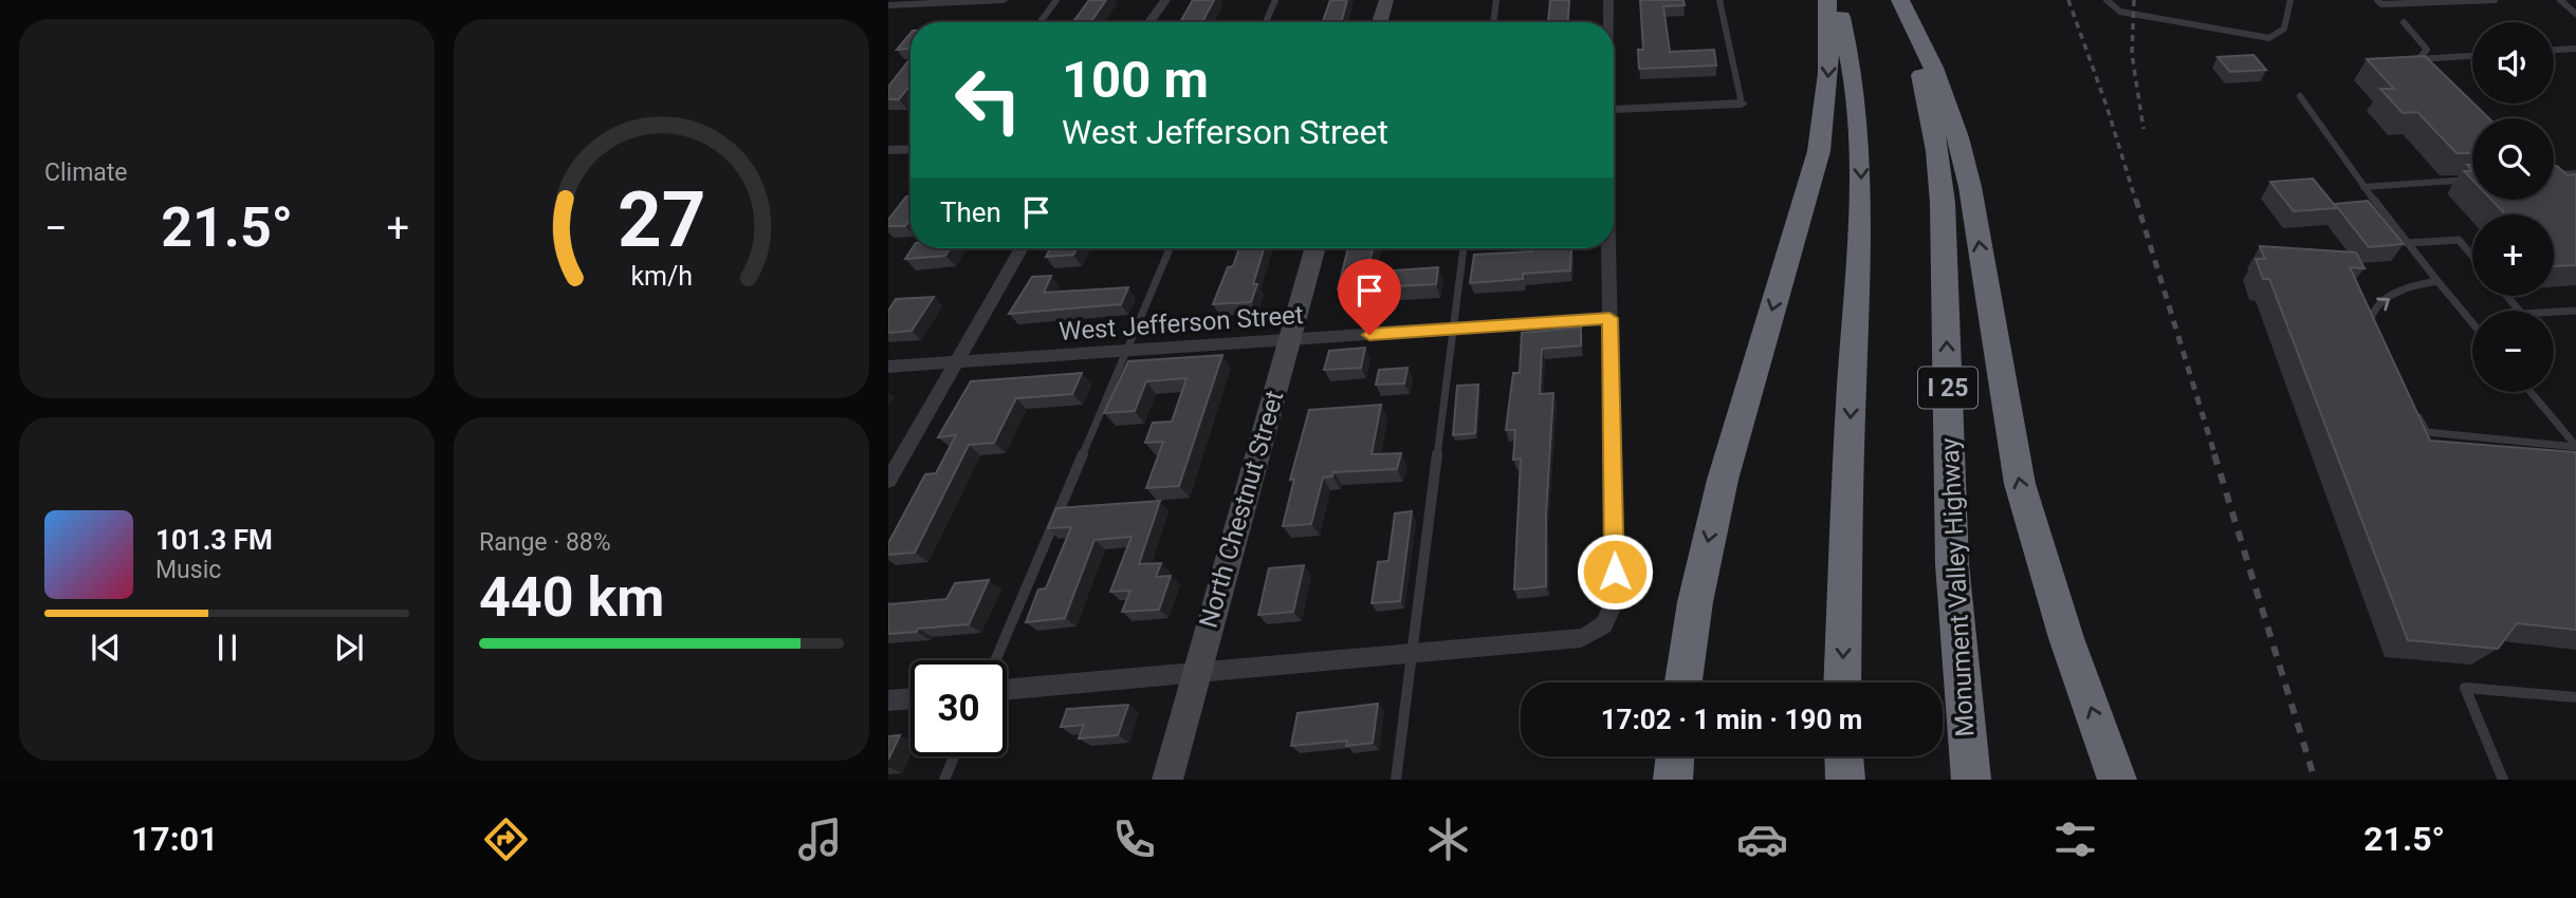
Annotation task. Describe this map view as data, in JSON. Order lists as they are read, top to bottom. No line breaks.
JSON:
{"streets":{"highway":["I 25","Monument Valley Highway"],"main road":["North Chestnut Street"],"street":["West Jefferson Street"]},"crossings":[["West Jefferson Street","North Chestnut Street"]],"page":{"tile":["Climate",["Range · 88%","440 km"]],"map_buttons":["+","−"],"turn":["100 m","West Jefferson Street"],"then":"Then","heat":["−","21.5°","+"],"song":["101.3 FM","Music"],"limit":"30","trip":"17:02 · 1 min · 190 m","tabs":["17:01","21.5°"],"gauge":["27","km/h"]}}
